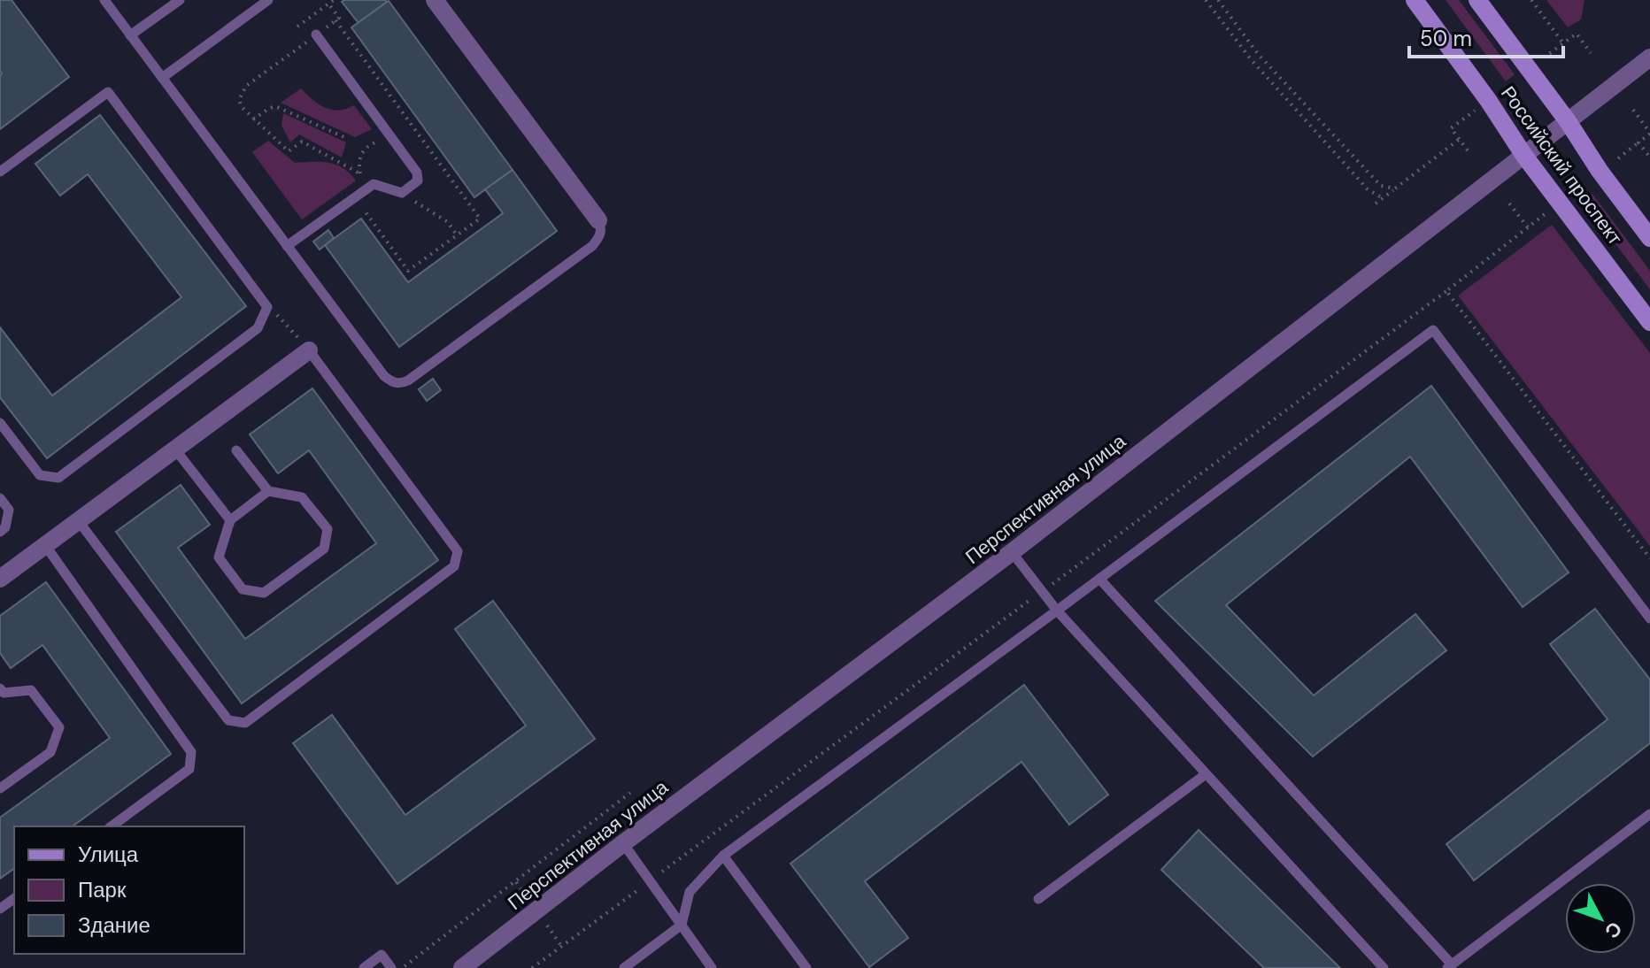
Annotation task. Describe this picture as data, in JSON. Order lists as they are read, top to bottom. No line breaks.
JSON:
{"streets":{"main road":["Российский проспект"],"street":["Перспективная улица"]},"crossings":[["Российский проспект","Перспективная улица"]],"legend":["Улица","Парк","Здание"],"scale_bar":"50 m","north":"bottom right"}
